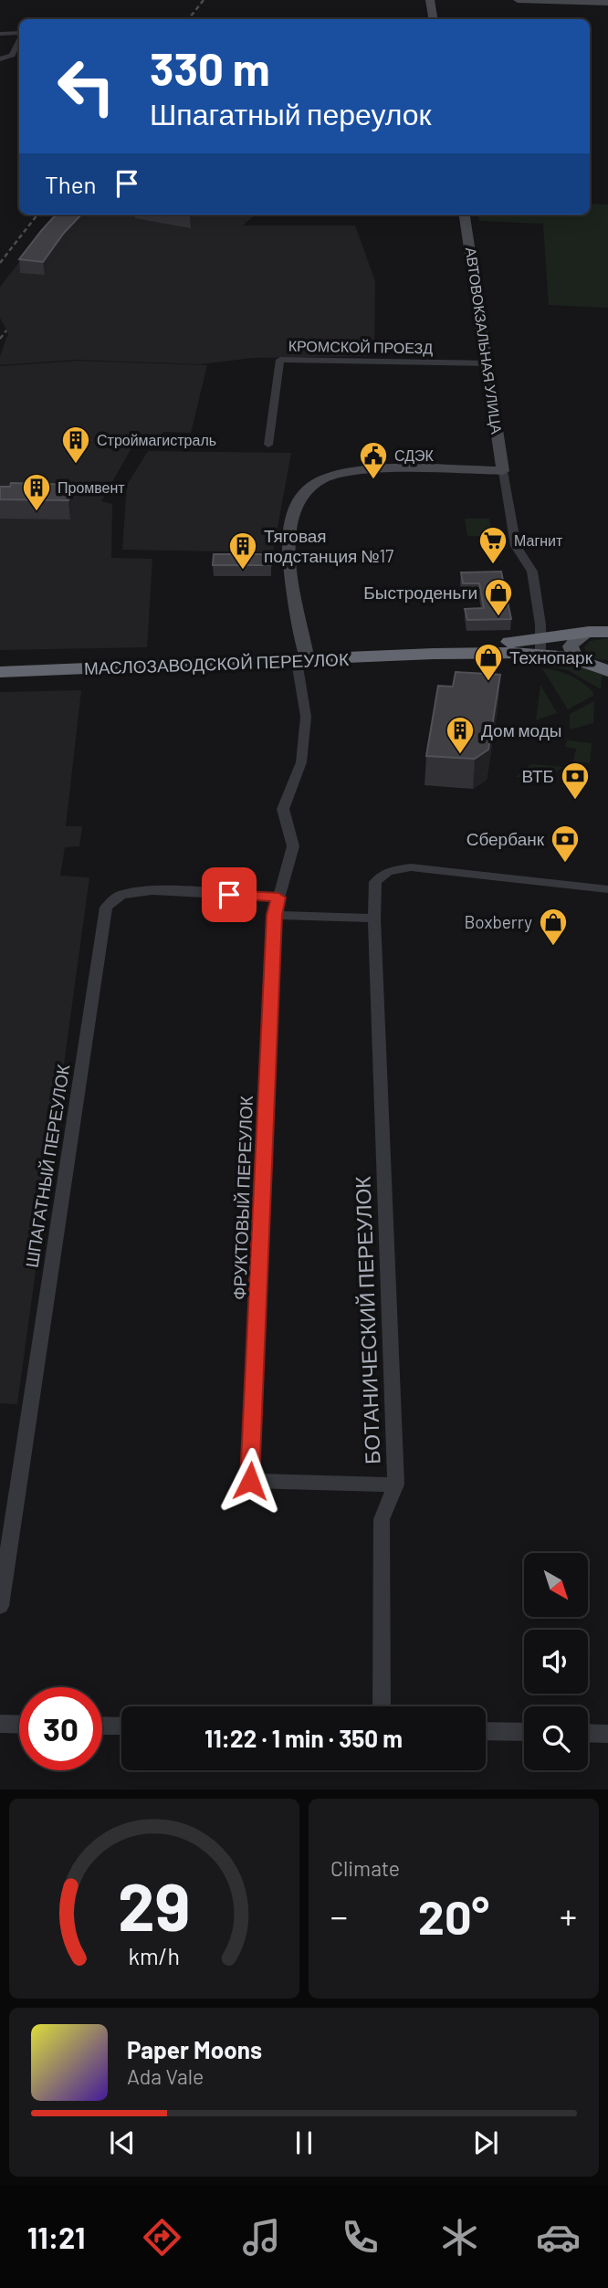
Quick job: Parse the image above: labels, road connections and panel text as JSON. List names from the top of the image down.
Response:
{
  "streets": {
    "highway": ["МАСЛОЗАВОДСКОЙ ПЕРЕУЛОК"],
    "street": [
      "АВТОВОКЗАЛЬНАЯ УЛИЦА",
      "КРОМСКОЙ ПРОЕЗД",
      "ШПАГАТНЫЙ ПЕРЕУЛОК",
      "ФРУКТОВЫЙ ПЕРЕУЛОК",
      "БОТАНИЧЕСКИЙ ПЕРЕУЛОК"
    ]
  },
  "crossings": [
    ["АВТОВОКЗАЛЬНАЯ УЛИЦА", "КРОМСКОЙ ПРОЕЗД"],
    ["АВТОВОКЗАЛЬНАЯ УЛИЦА", "МАСЛОЗАВОДСКОЙ ПЕРЕУЛОК"],
    ["МАСЛОЗАВОДСКОЙ ПЕРЕУЛОК", "ФРУКТОВЫЙ ПЕРЕУЛОК"],
    ["ШПАГАТНЫЙ ПЕРЕУЛОК", "ФРУКТОВЫЙ ПЕРЕУЛОК"],
    ["ФРУКТОВЫЙ ПЕРЕУЛОК", "БОТАНИЧЕСКИЙ ПЕРЕУЛОК"]
  ],
  "places": {
    "building": [
      "Строймагистраль",
      "Промвент",
      "Тяговая подстанция №17",
      "Дом моды"
    ],
    "public building": ["СДЭК"],
    "supermarket": ["Магнит"],
    "shop": ["Быстроденьги", "Технопарк", "Boxberry"],
    "bank": ["ВТБ", "Сбербанк"]
  },
  "north": "bottom right",
  "page": {
    "turn": ["330 m", "Шпагатный переулок"],
    "then": "Then",
    "limit": "30",
    "trip": "11:22 · 1 min · 350 m",
    "tile": "Climate",
    "heat": ["−", "20°", "+"],
    "song": ["Paper Moons", "Ada Vale"],
    "tabs": "11:21",
    "gauge": ["29", "km/h"]
  }
}
